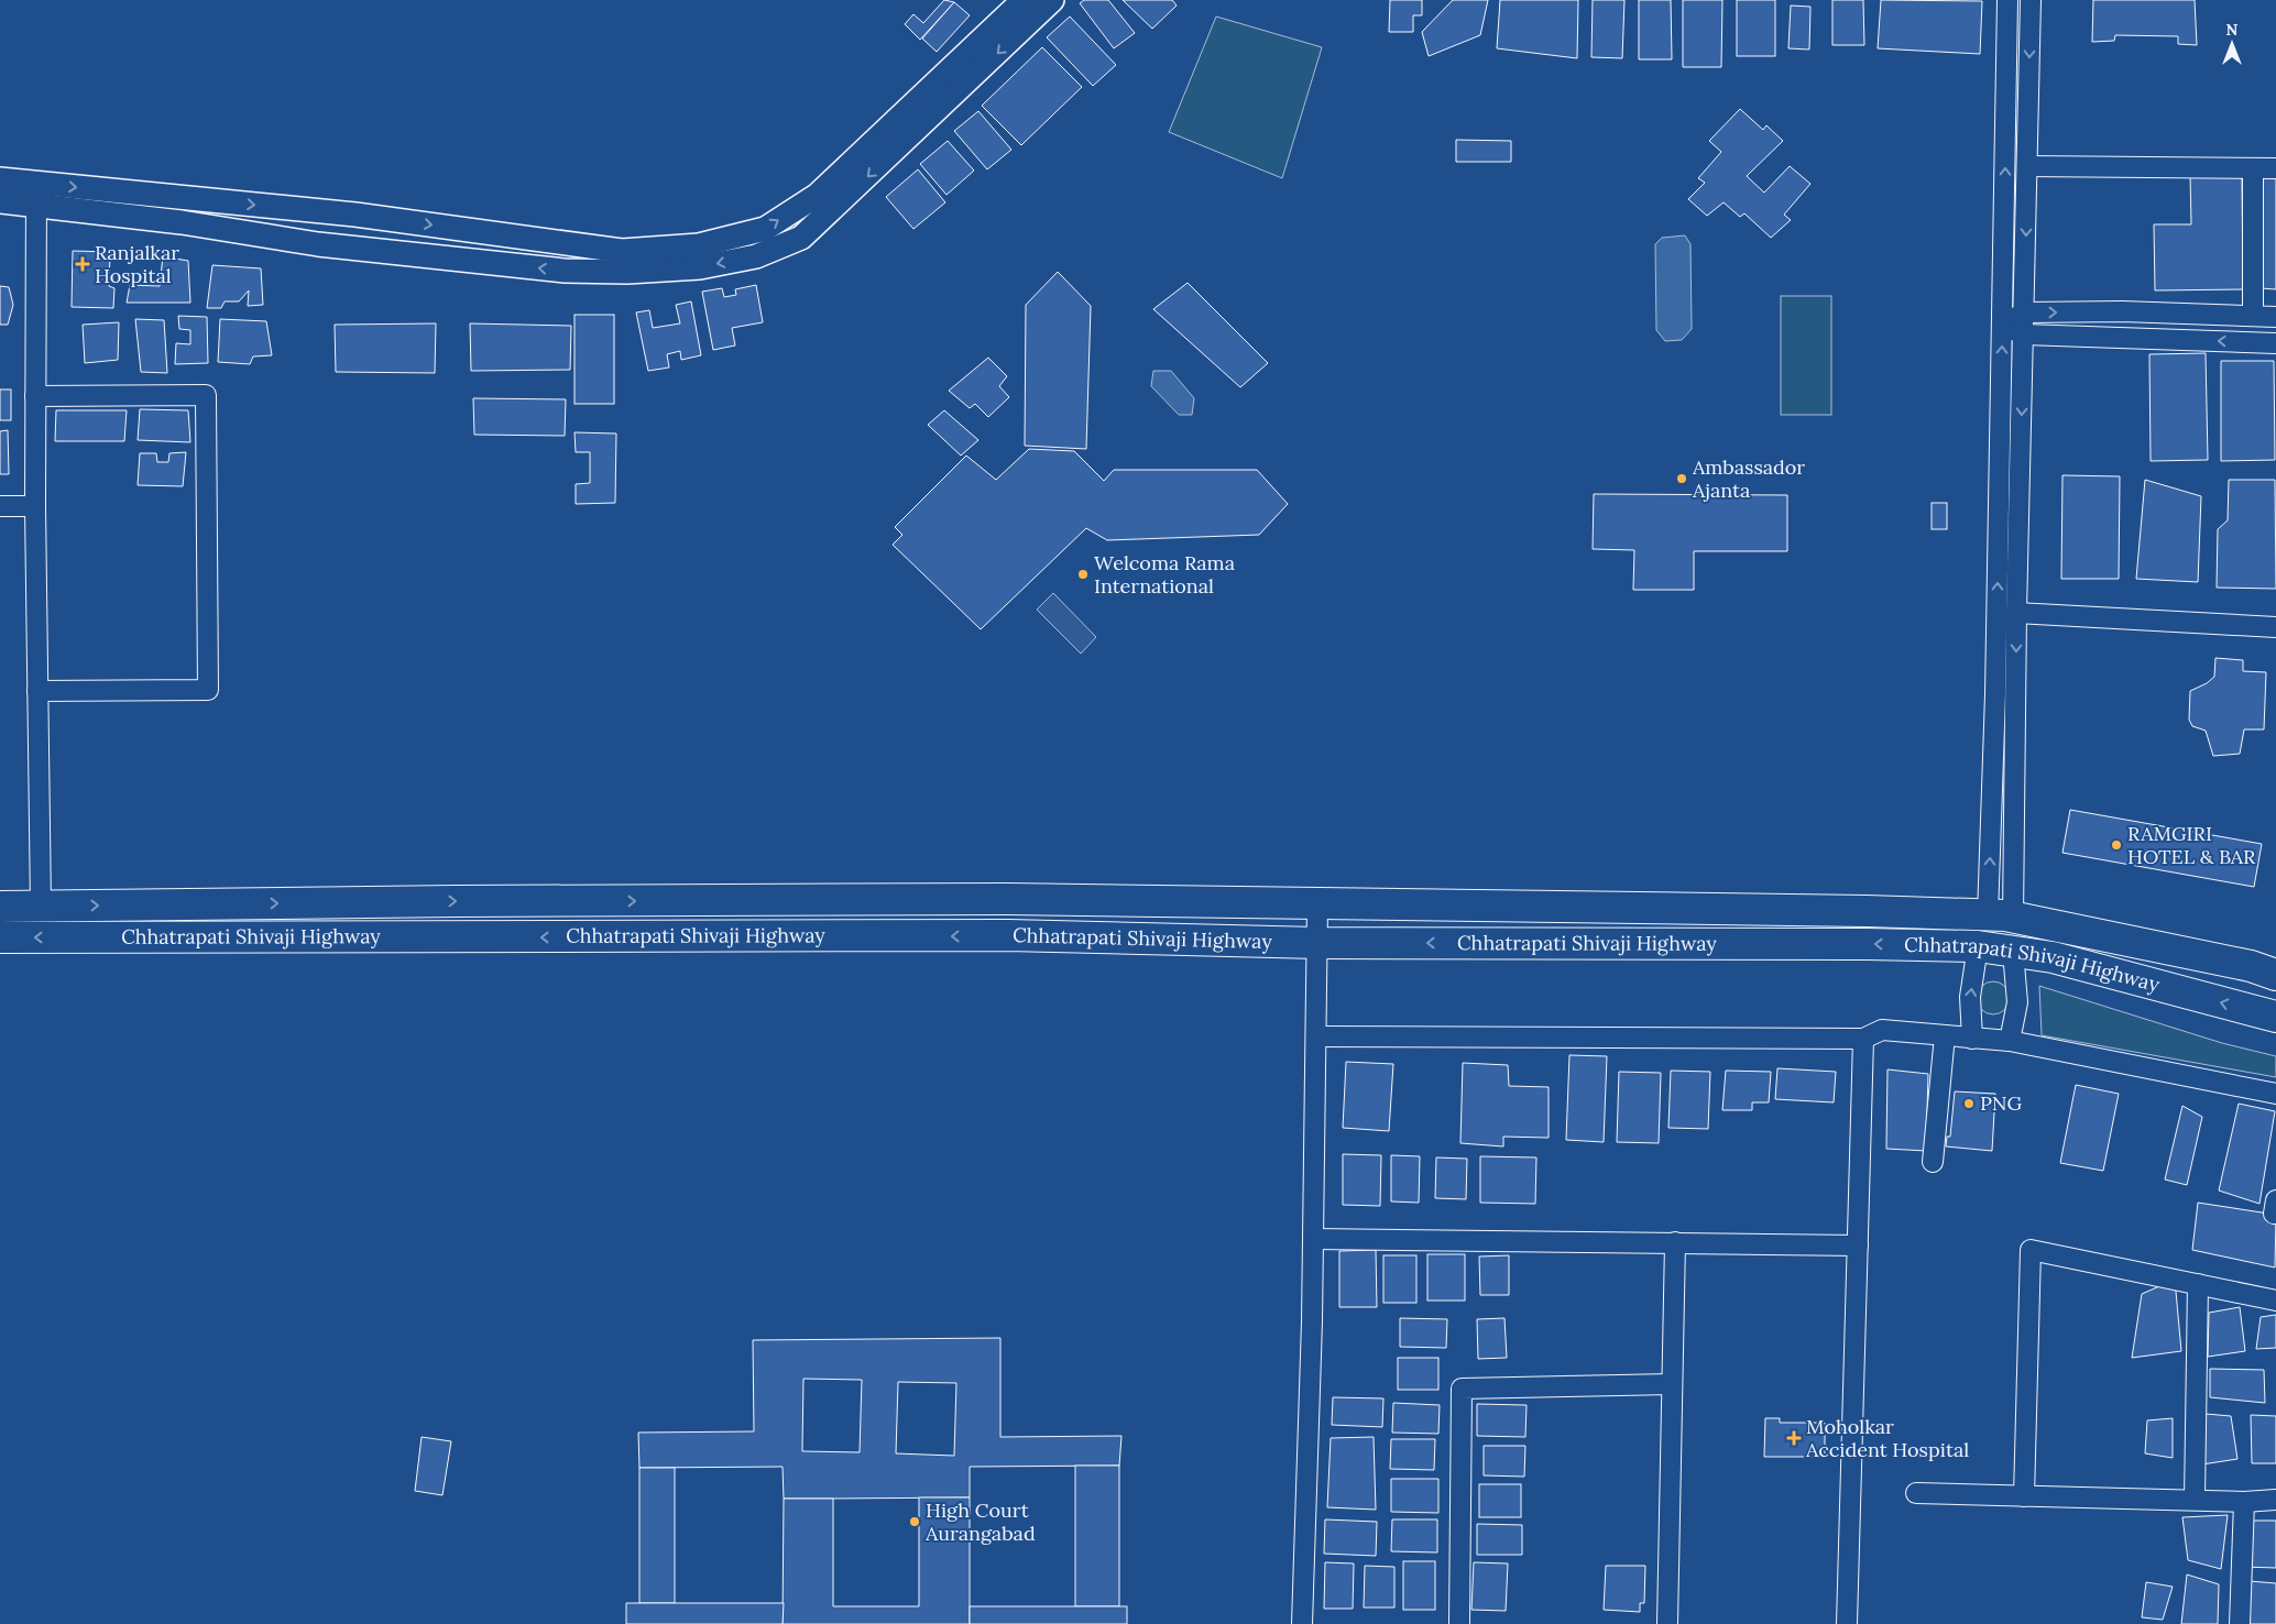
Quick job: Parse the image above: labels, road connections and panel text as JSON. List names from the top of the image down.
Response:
{
  "streets": {
    "highway": ["Chhatrapati Shivaji Highway"]
  },
  "places": {
    "health": ["Ranjalkar Hospital", "Moholkar Accident Hospital"],
    "other": [
      "Ambassador Ajanta",
      "Welcoma Rama International",
      "RAMGIRI HOTEL & BAR",
      "PNG",
      "High Court Aurangabad"
    ]
  },
  "north": "top"
}
